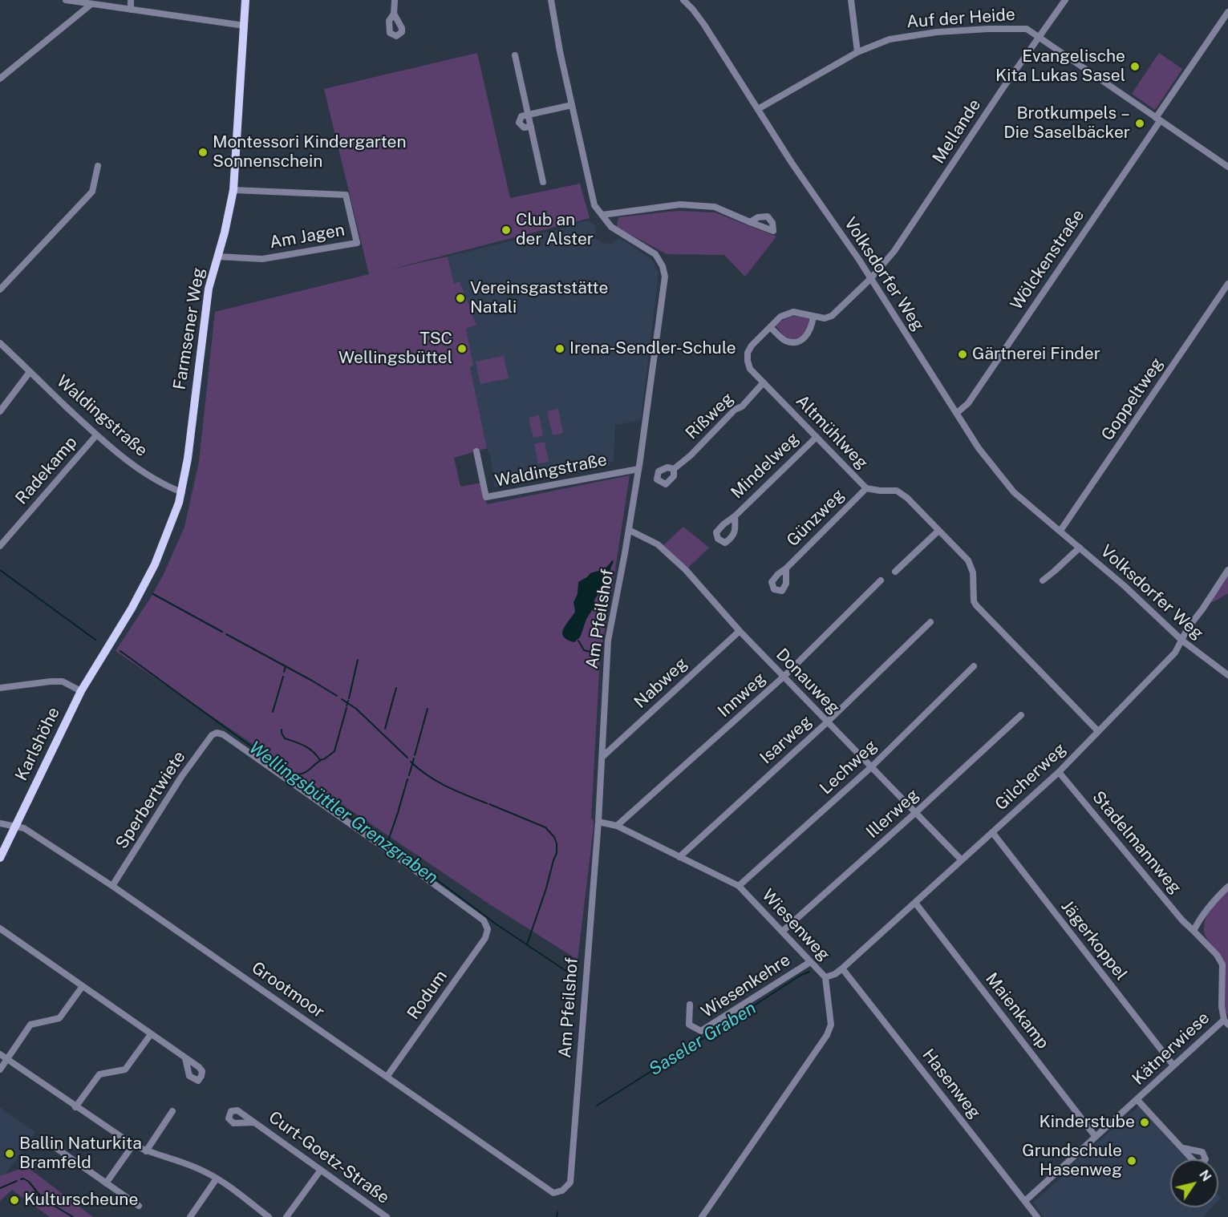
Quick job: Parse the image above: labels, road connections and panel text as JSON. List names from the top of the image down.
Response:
{
  "streets": {
    "main road": ["Farmsener Weg", "Karlshöhe"],
    "street": [
      "Auf der Heide",
      "Mellande",
      "Am Jagen",
      "Wölckenstraße",
      "Volksdorfer Weg",
      "Goppeltweg",
      "Waldingstraße",
      "Rißweg",
      "Altmühlweg",
      "Mindelweg",
      "Radekamp",
      "Günzweg",
      "Am Pfeilshof",
      "Donauweg",
      "Nabweg",
      "Innweg",
      "Isarweg",
      "Lechweg",
      "Gilcherweg",
      "Sperbertwiete",
      "Illerweg",
      "Stadelmannweg",
      "Wiesenweg",
      "Jägerkoppel",
      "Wiesenkehre",
      "Grootmoor",
      "Rodum",
      "Maienkamp",
      "Kätnerwiese",
      "Hasenweg",
      "Curt-Goetz-Straße"
    ]
  },
  "crossings": [
    ["Auf der Heide", "Mellande"],
    ["Auf der Heide", "Wölckenstraße"],
    ["Auf der Heide", "Volksdorfer Weg"],
    ["Mellande", "Volksdorfer Weg"],
    ["Mellande", "Altmühlweg"],
    ["Am Jagen", "Farmsener Weg"],
    ["Wölckenstraße", "Volksdorfer Weg"],
    ["Volksdorfer Weg", "Goppeltweg"],
    ["Volksdorfer Weg", "Altmühlweg"],
    ["Volksdorfer Weg", "Gilcherweg"],
    ["Farmsener Weg", "Waldingstraße"],
    ["Farmsener Weg", "Karlshöhe"],
    ["Waldingstraße", "Radekamp"],
    ["Waldingstraße", "Am Pfeilshof"],
    ["Rißweg", "Altmühlweg"],
    ["Altmühlweg", "Mindelweg"],
    ["Altmühlweg", "Günzweg"],
    ["Altmühlweg", "Gilcherweg"],
    ["Am Pfeilshof", "Donauweg"],
    ["Am Pfeilshof", "Nabweg"],
    ["Am Pfeilshof", "Wiesenweg"],
    ["Am Pfeilshof", "Grootmoor"],
    ["Donauweg", "Nabweg"],
    ["Donauweg", "Innweg"],
    ["Donauweg", "Isarweg"],
    ["Donauweg", "Lechweg"],
    ["Donauweg", "Gilcherweg"],
    ["Donauweg", "Illerweg"],
    ["Innweg", "Wiesenweg"],
    ["Isarweg", "Wiesenweg"],
    ["Karlshöhe", "Grootmoor"],
    ["Lechweg", "Wiesenweg"],
    ["Gilcherweg", "Stadelmannweg"],
    ["Gilcherweg", "Wiesenweg"],
    ["Gilcherweg", "Jägerkoppel"],
    ["Gilcherweg", "Maienkamp"],
    ["Gilcherweg", "Hasenweg"],
    ["Sperbertwiete", "Grootmoor"],
    ["Sperbertwiete", "Rodum"],
    ["Illerweg", "Wiesenweg"],
    ["Stadelmannweg", "Kätnerwiese"],
    ["Wiesenweg", "Wiesenkehre"],
    ["Jägerkoppel", "Kätnerwiese"],
    ["Grootmoor", "Rodum"],
    ["Maienkamp", "Kätnerwiese"],
    ["Kätnerwiese", "Hasenweg"]
  ],
  "water": ["Wellingsbüttler Grenzgraben", "Saseler Graben"],
  "places": [
    "Evangelische Kita Lukas Sasel",
    "Brotkumpels – Die Saselbäcker",
    "Montessori Kindergarten Sonnenschein",
    "Club an der Alster",
    "Vereinsgaststätte Natali",
    "TSC Wellingsbüttel",
    "Irena-Sendler-Schule",
    "Gärtnerei Finder",
    "Kinderstube",
    "Ballin Naturkita Bramfeld",
    "Grundschule Hasenweg",
    "Kulturscheune"
  ],
  "north": "top right"
}
